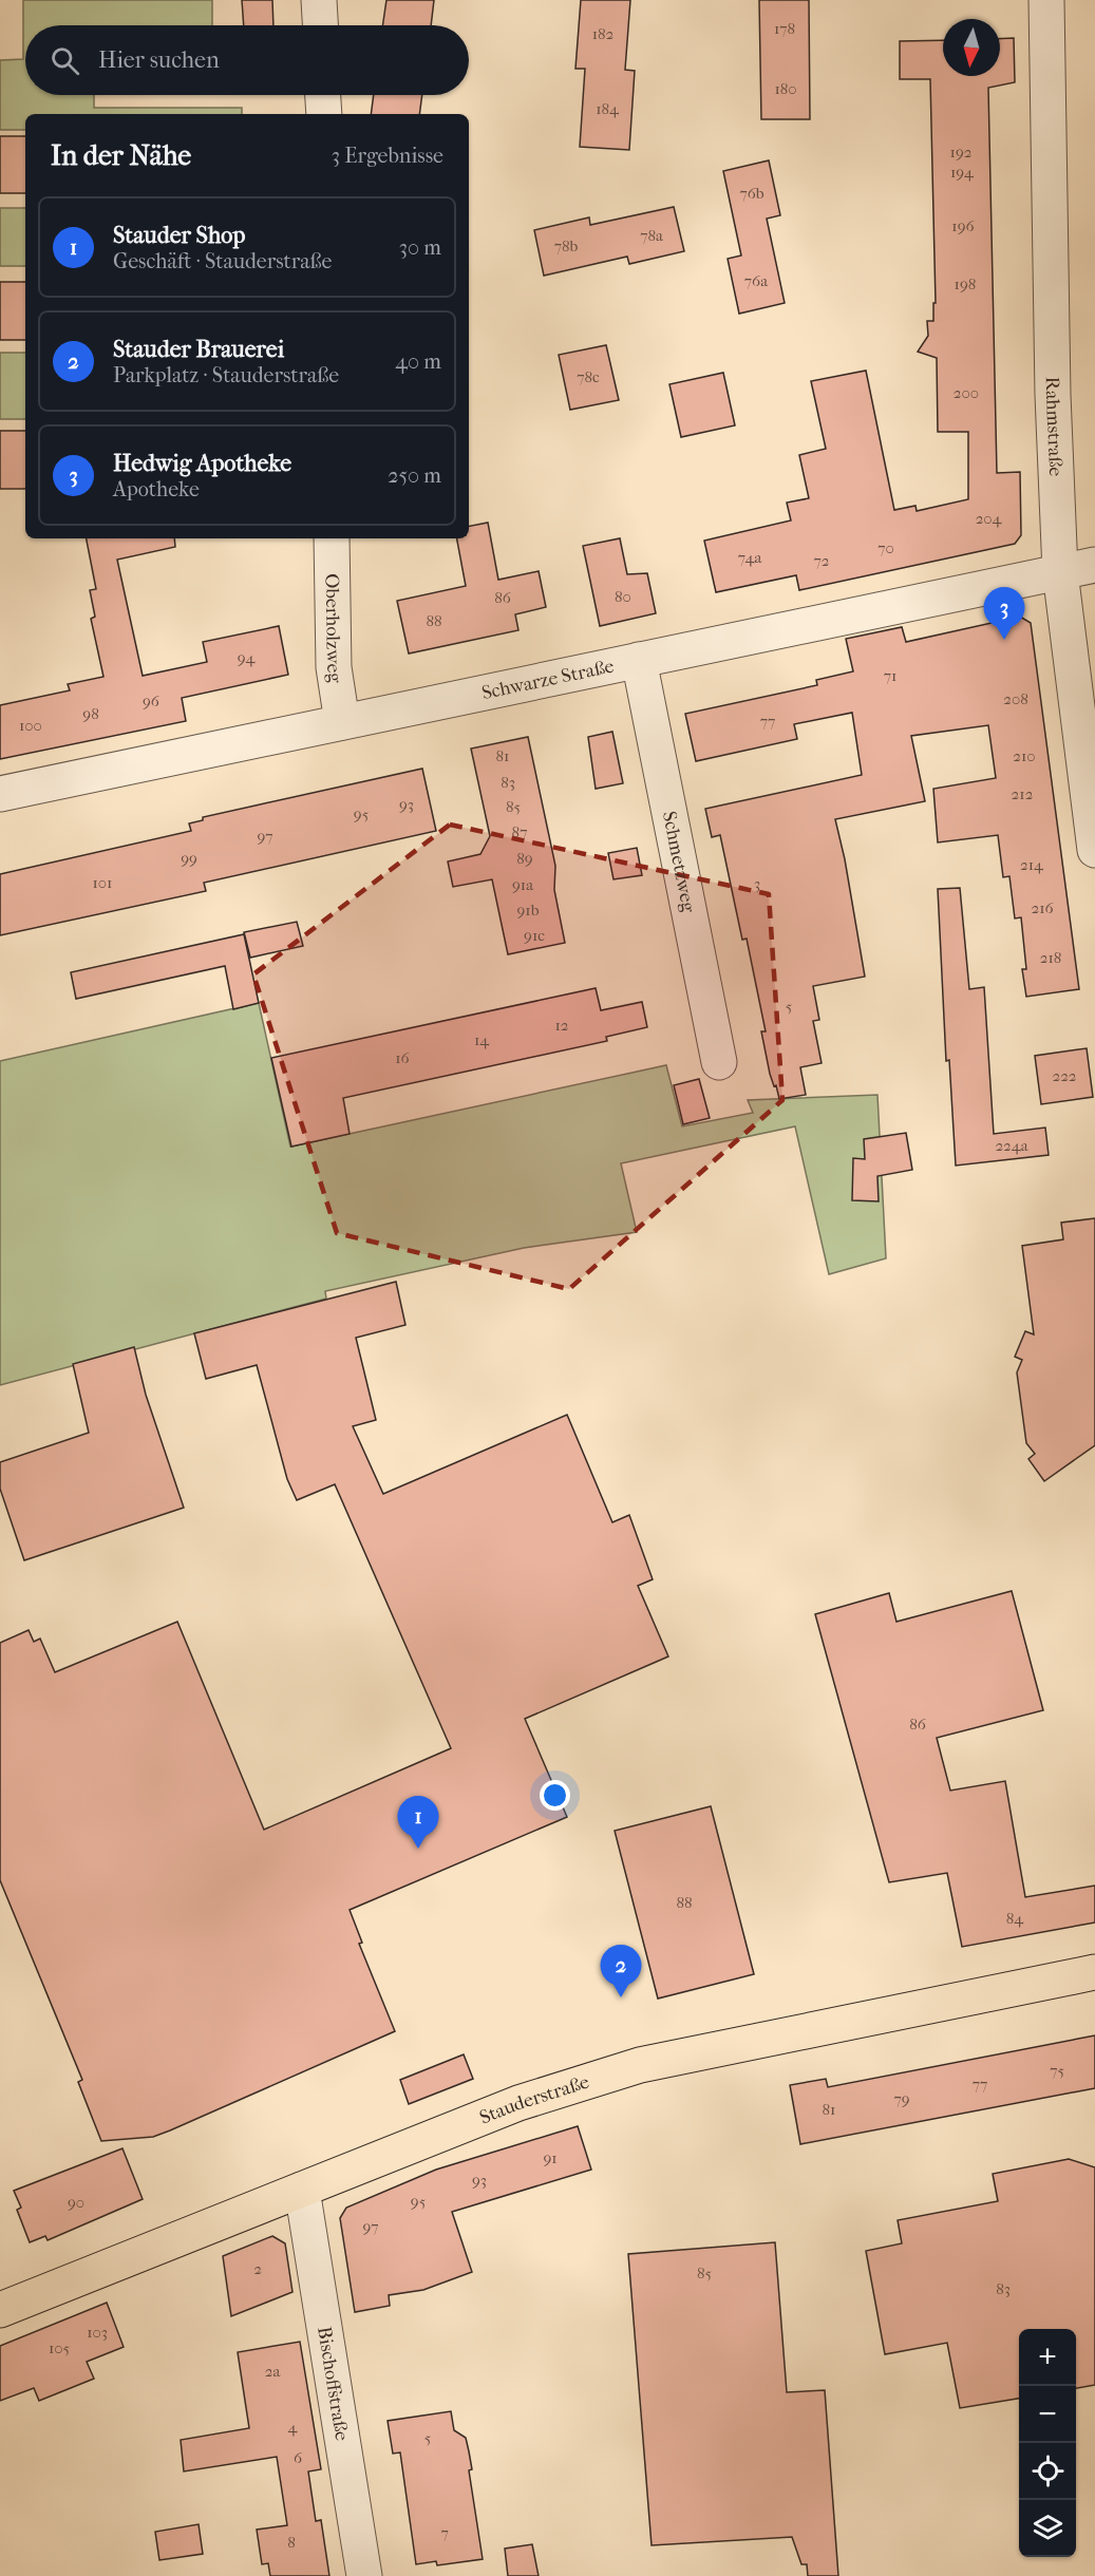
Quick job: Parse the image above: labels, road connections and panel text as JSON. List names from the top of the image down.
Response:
{
  "streets": {
    "main road": ["Stauderstraße"],
    "street": [
      "Rahmstraße",
      "Oberholzweg",
      "Schwarze Straße",
      "Schmetzweg",
      "Bischoffstraße"
    ]
  },
  "crossings": [
    ["Rahmstraße", "Schwarze Straße"],
    ["Oberholzweg", "Schwarze Straße"],
    ["Schwarze Straße", "Schmetzweg"],
    ["Stauderstraße", "Bischoffstraße"]
  ],
  "house_numbers": [
    "178",
    "182",
    "180",
    "184",
    "192",
    "194",
    "76b",
    "196",
    "78a",
    "78b",
    "76a",
    "198",
    "78c",
    "200",
    "204",
    "70",
    "74a",
    "72",
    "80",
    "86",
    "88",
    "94",
    "71",
    "208",
    "96",
    "98",
    "77",
    "100",
    "81",
    "210",
    "83",
    "212",
    "93",
    "85",
    "95",
    "87",
    "97",
    "99",
    "89",
    "214",
    "101",
    "3",
    "91a",
    "216",
    "91b",
    "91c",
    "218",
    "5",
    "12",
    "14",
    "16",
    "222",
    "224a",
    "86",
    "88",
    "84",
    "75",
    "77",
    "79",
    "81",
    "91",
    "93",
    "95",
    "90",
    "97",
    "2",
    "85",
    "83",
    "103",
    "105",
    "2a",
    "4",
    "5",
    "6",
    "7",
    "8"
  ],
  "north": "bottom",
  "page": {
    "search": "Hier suchen",
    "heading": ["In der Nähe", "3 Ergebnisse"],
    "list": [
      {
        "mark": "1",
        "name": "Stauder Shop",
        "note": "Geschäft · Stauderstraße",
        "value": "30 m"
      },
      {
        "mark": "2",
        "name": "Stauder Brauerei",
        "note": "Parkplatz · Stauderstraße",
        "value": "40 m"
      },
      {
        "mark": "3",
        "name": "Hedwig Apotheke",
        "note": "Apotheke",
        "value": "250 m"
      }
    ],
    "pins": ["3", "1", "2"],
    "map_buttons": ["+", "−"]
  }
}
